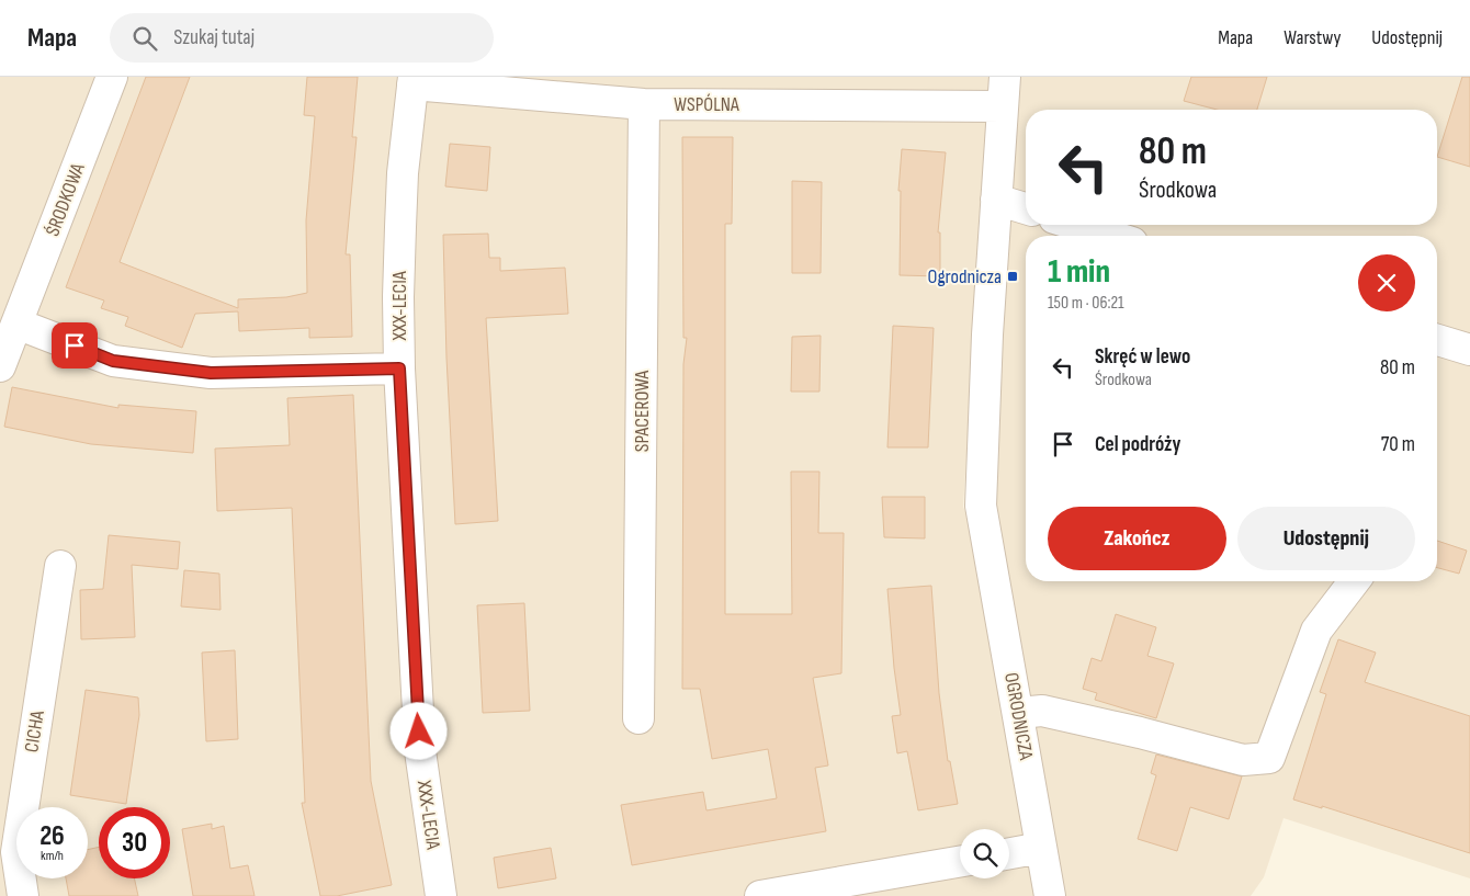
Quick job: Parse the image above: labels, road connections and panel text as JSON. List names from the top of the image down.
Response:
{
  "streets": {
    "street": [
      "WSPÓLNA",
      "ŚRODKOWA",
      "XXX-LECIA",
      "SPACEROWA",
      "OGRODNICZA",
      "CICHA"
    ]
  },
  "crossings": [
    ["WSPÓLNA", "XXX-LECIA"],
    ["WSPÓLNA", "SPACEROWA"],
    ["WSPÓLNA", "OGRODNICZA"]
  ],
  "places": {
    "transit": ["Ogrodnicza"]
  },
  "page": {
    "header": "Mapa",
    "search": "Szukaj tutaj",
    "nav": ["Mapa", "Warstwy", "Udostępnij"],
    "turn": ["80 m", "Środkowa"],
    "heading": ["1 min", "150 m · 06:21"],
    "list": [
      {
        "name": "Skręć w lewo",
        "note": "Środkowa",
        "value": "80 m"
      },
      {
        "name": "Cel podróży",
        "value": "70 m"
      }
    ],
    "buttons": ["Zakończ", "Udostępnij"],
    "speed": "26 km/h",
    "limit": "30"
  }
}
